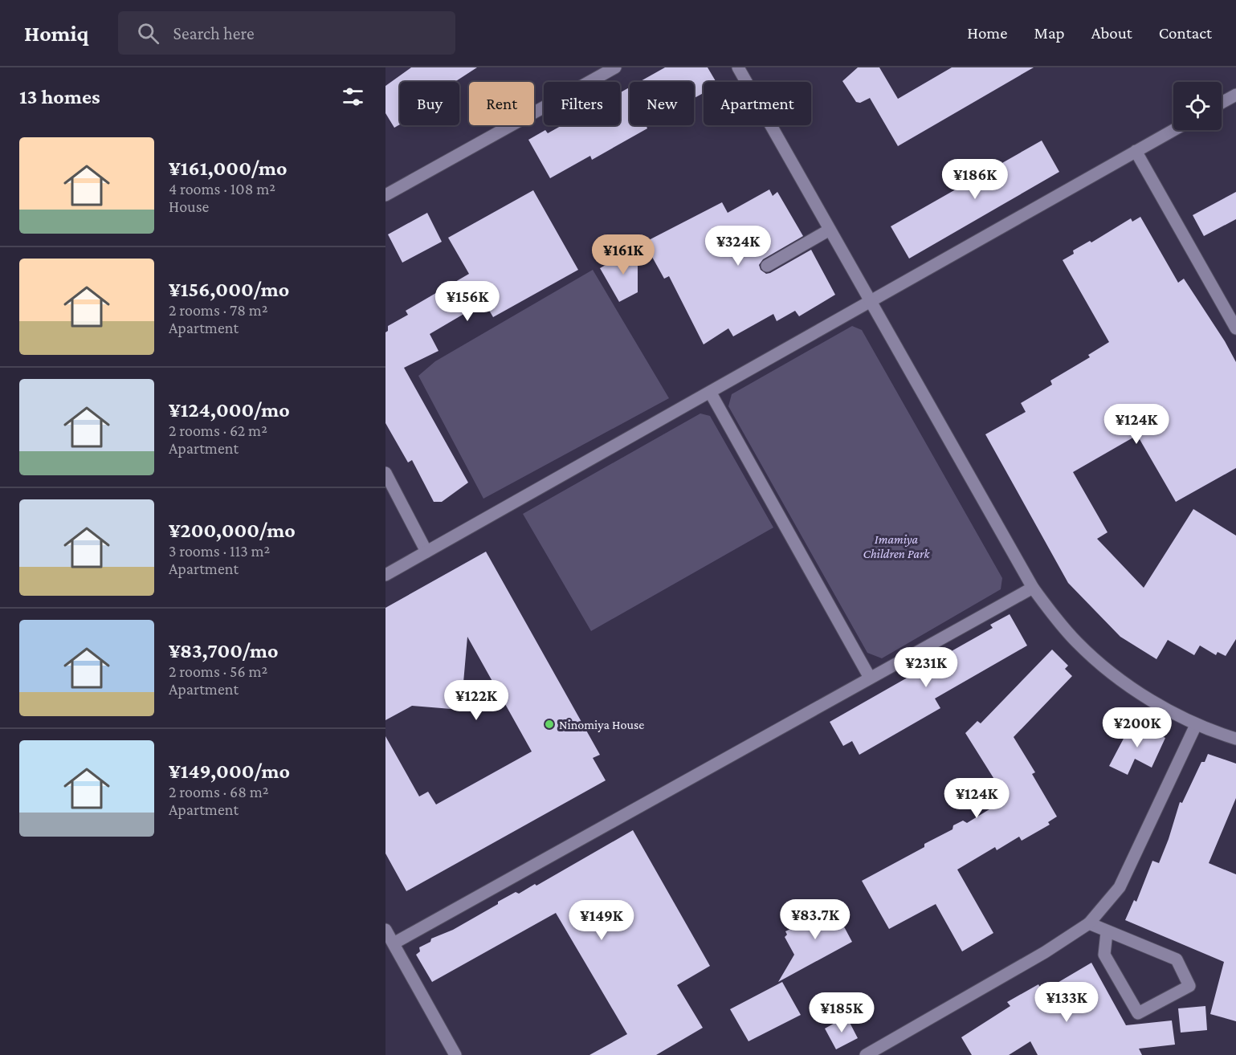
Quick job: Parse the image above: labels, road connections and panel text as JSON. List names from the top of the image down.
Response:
{
  "parks": ["Imamiya Children Park"],
  "places": ["Ninomiya House"],
  "page": {
    "header": "Homiq",
    "search": "Search here",
    "nav": [
      "Home",
      "Map",
      "About",
      "Contact"
    ],
    "heading": "13 homes",
    "chip": [
      "Buy",
      "Rent",
      "Filters",
      "New",
      "Apartment"
    ],
    "list": [
      {
        "name": "¥161,000/mo",
        "note": "4 rooms · 108 m² · House"
      },
      {
        "name": "¥156,000/mo",
        "note": "2 rooms · 78 m² · Apartment"
      },
      {
        "name": "¥124,000/mo",
        "note": "2 rooms · 62 m² · Apartment"
      },
      {
        "name": "¥200,000/mo",
        "note": "3 rooms · 113 m² · Apartment"
      },
      {
        "name": "¥83,700/mo",
        "note": "2 rooms · 56 m² · Apartment"
      },
      {
        "name": "¥149,000/mo",
        "note": "2 rooms · 68 m² · Apartment"
      }
    ],
    "price": [
      "¥186K",
      "¥324K",
      "¥161K",
      "¥156K",
      "¥124K",
      "¥231K",
      "¥122K",
      "¥200K",
      "¥124K",
      "¥83.7K",
      "¥149K",
      "¥133K",
      "¥185K"
    ]
  }
}
